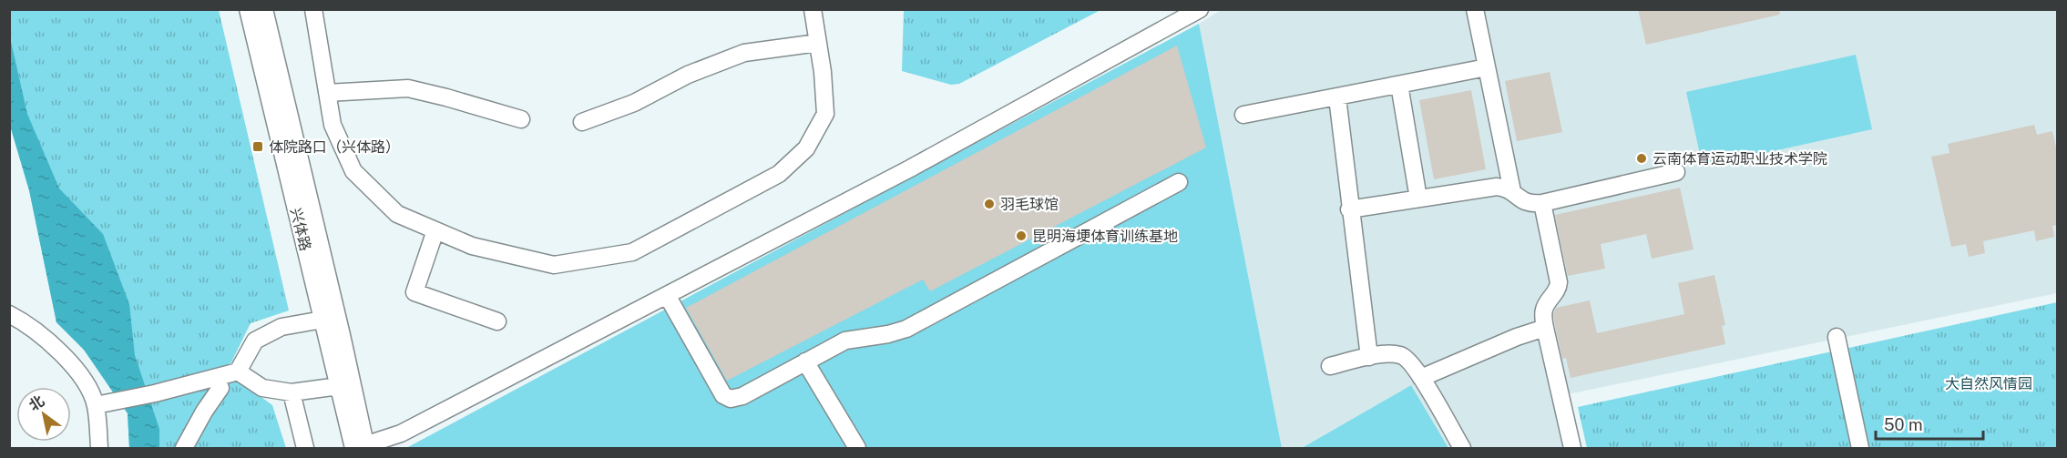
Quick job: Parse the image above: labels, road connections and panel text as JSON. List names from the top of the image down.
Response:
{
  "streets": {
    "street": ["兴体路"]
  },
  "parks": ["大自然风情园"],
  "places": {
    "transit": ["体院路口（兴体路）"],
    "other": ["云南体育运动职业技术学院", "羽毛球馆", "昆明海埂体育训练基地"]
  },
  "scale_bar": "50 m",
  "north": "top left"
}
